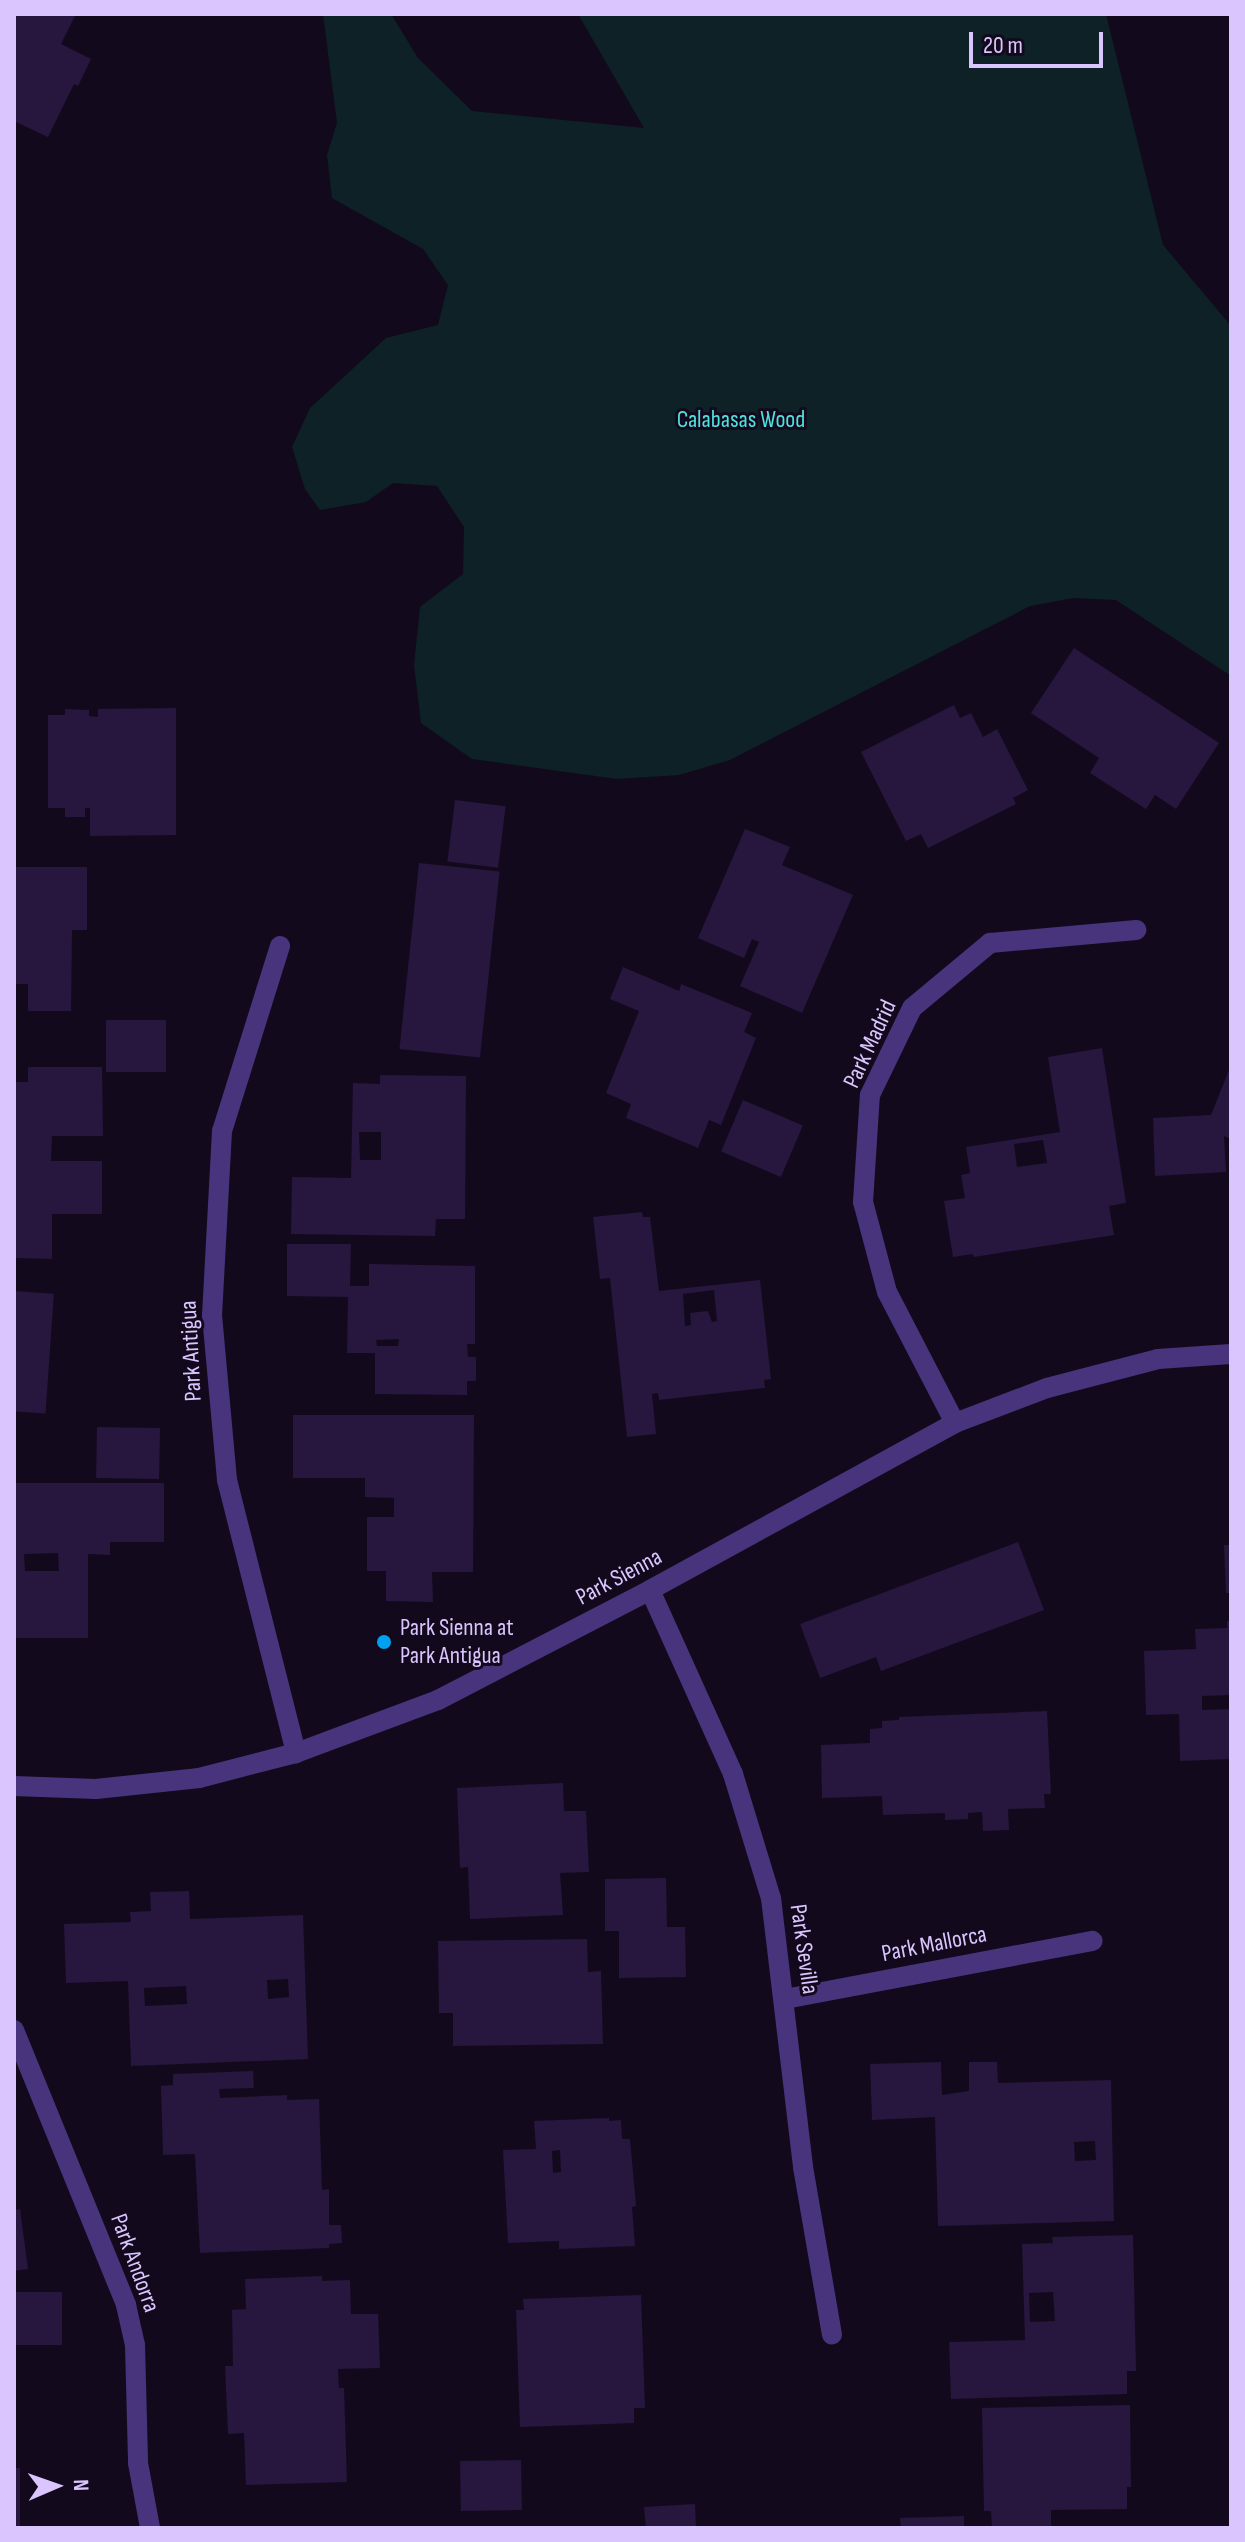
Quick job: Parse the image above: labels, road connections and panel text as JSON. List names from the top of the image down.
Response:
{
  "streets": {
    "street": [
      "Park Madrid",
      "Park Antigua",
      "Park Sienna",
      "Park Mallorca",
      "Park Sevilla",
      "Park Andorra"
    ]
  },
  "crossings": [
    ["Park Madrid", "Park Sienna"],
    ["Park Antigua", "Park Sienna"],
    ["Park Sienna", "Park Sevilla"],
    ["Park Mallorca", "Park Sevilla"]
  ],
  "parks": ["Calabasas Wood"],
  "places": ["Park Sienna at Park Antigua"],
  "scale_bar": "20 m",
  "north": "right"
}
